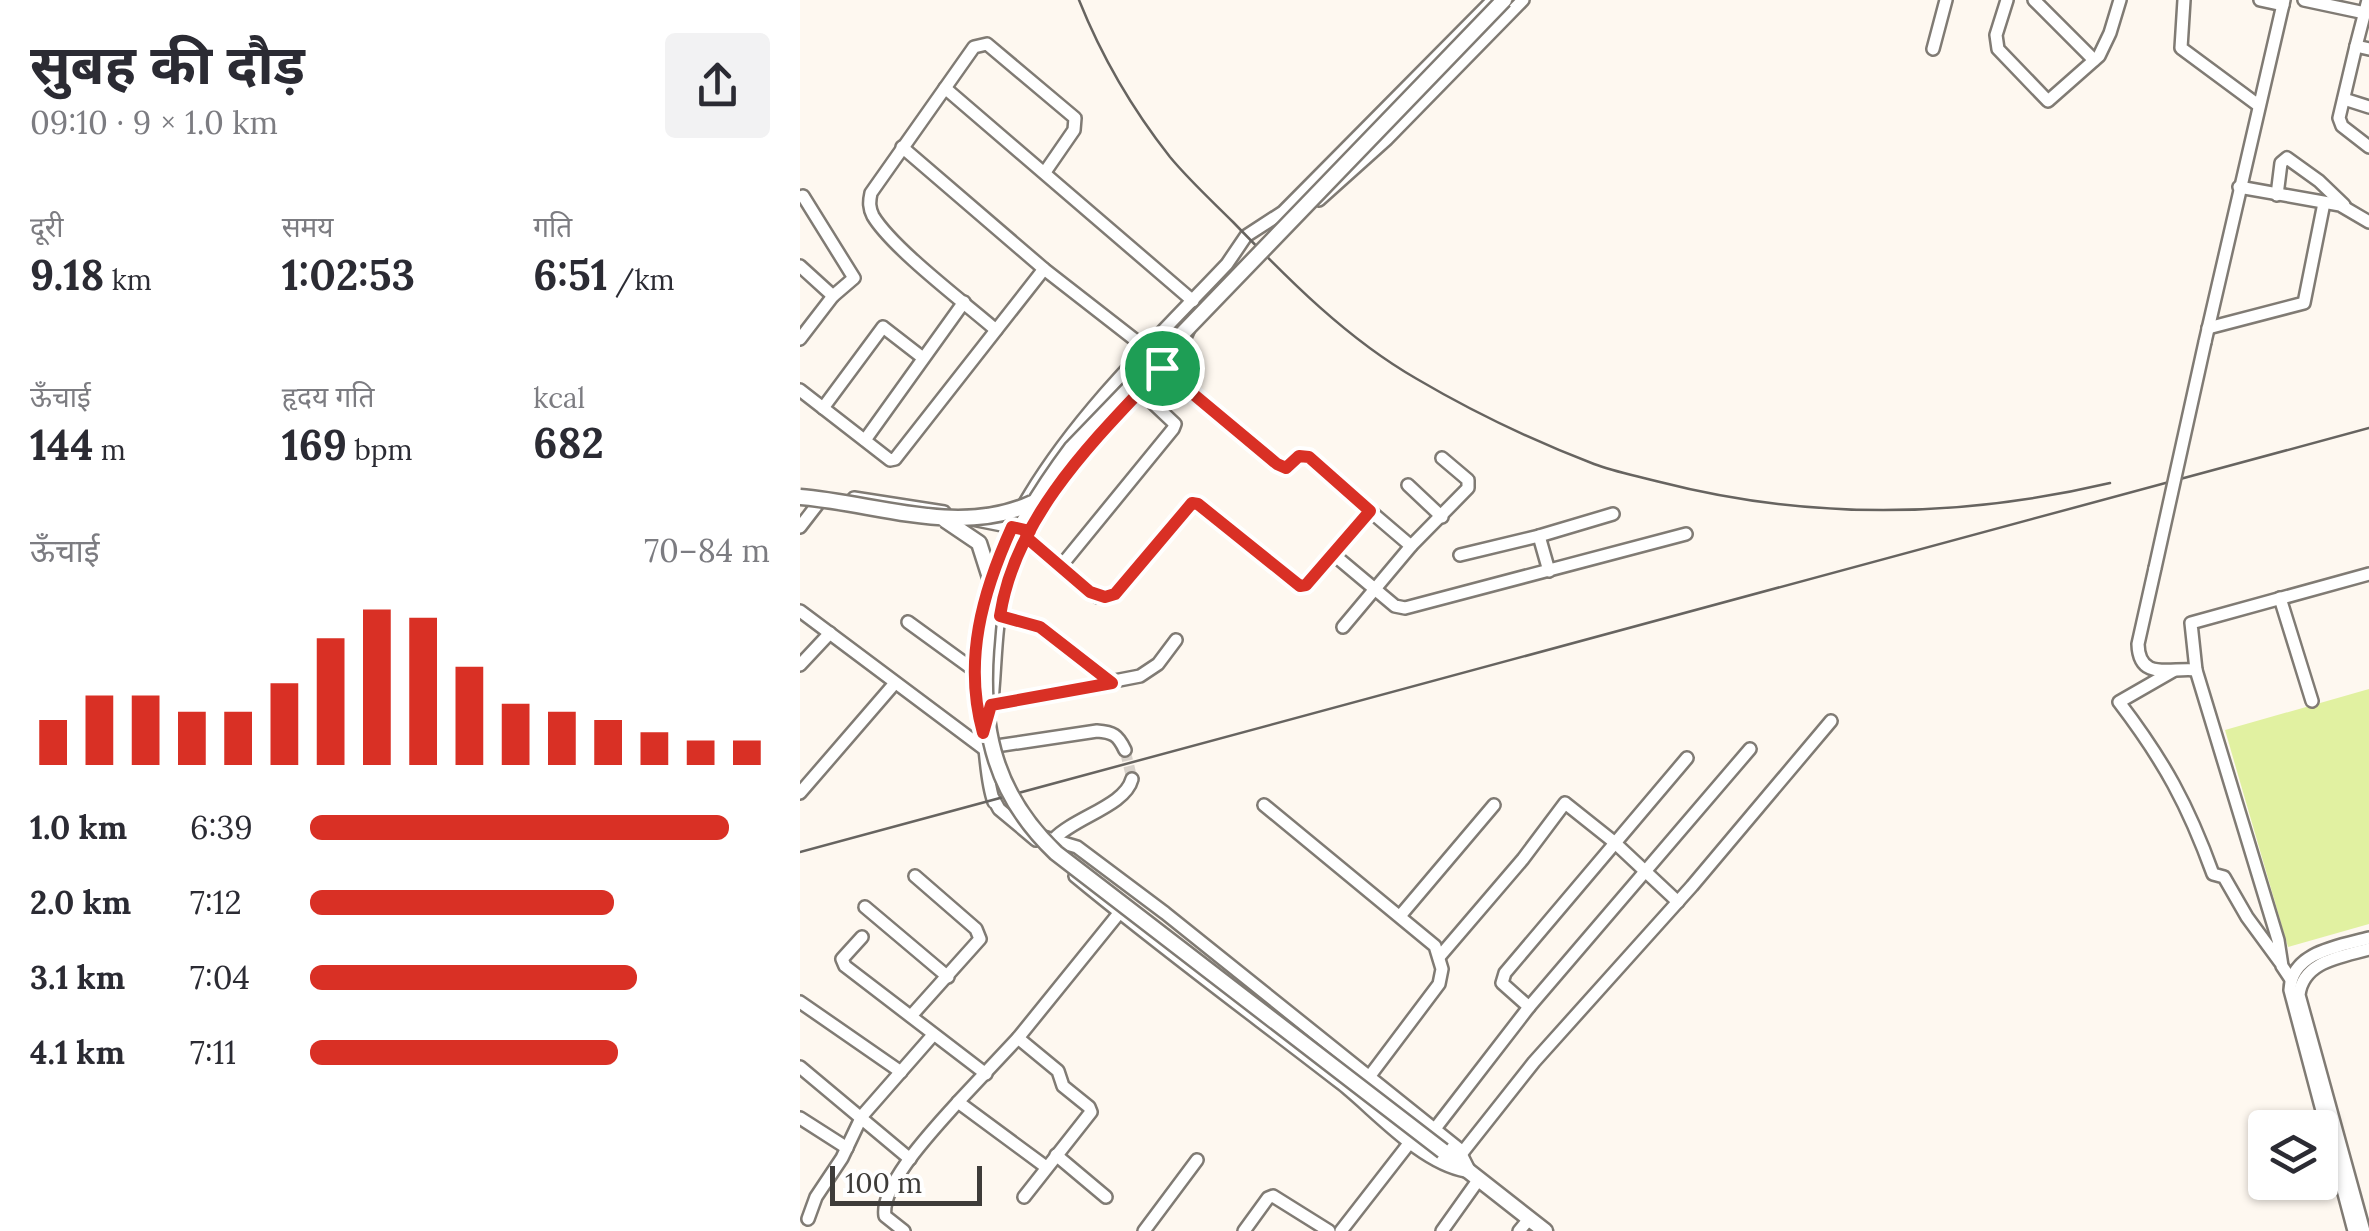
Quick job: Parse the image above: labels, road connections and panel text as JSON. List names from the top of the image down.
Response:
{
  "scale_bar": "100 m",
  "page": {
    "heading": ["सुबह की दौड़", "09:10 · 9 × 1.0 km"],
    "stats": [
      ["दूरी", "9.18 km"],
      ["समय", "1:02:53"],
      ["गति", "6:51 /km"],
      ["ऊँचाई", "144 m"],
      ["हृदय गति", "169 bpm"],
      ["kcal", "682"]
    ],
    "chart": ["ऊँचाई", "70–84 m"],
    "list": [
      {
        "name": "1.0 km",
        "note": "6:39"
      },
      {
        "name": "2.0 km",
        "note": "7:12"
      },
      {
        "name": "3.1 km",
        "note": "7:04"
      },
      {
        "name": "4.1 km",
        "note": "7:11"
      }
    ],
    "scale": "100 m"
  }
}
